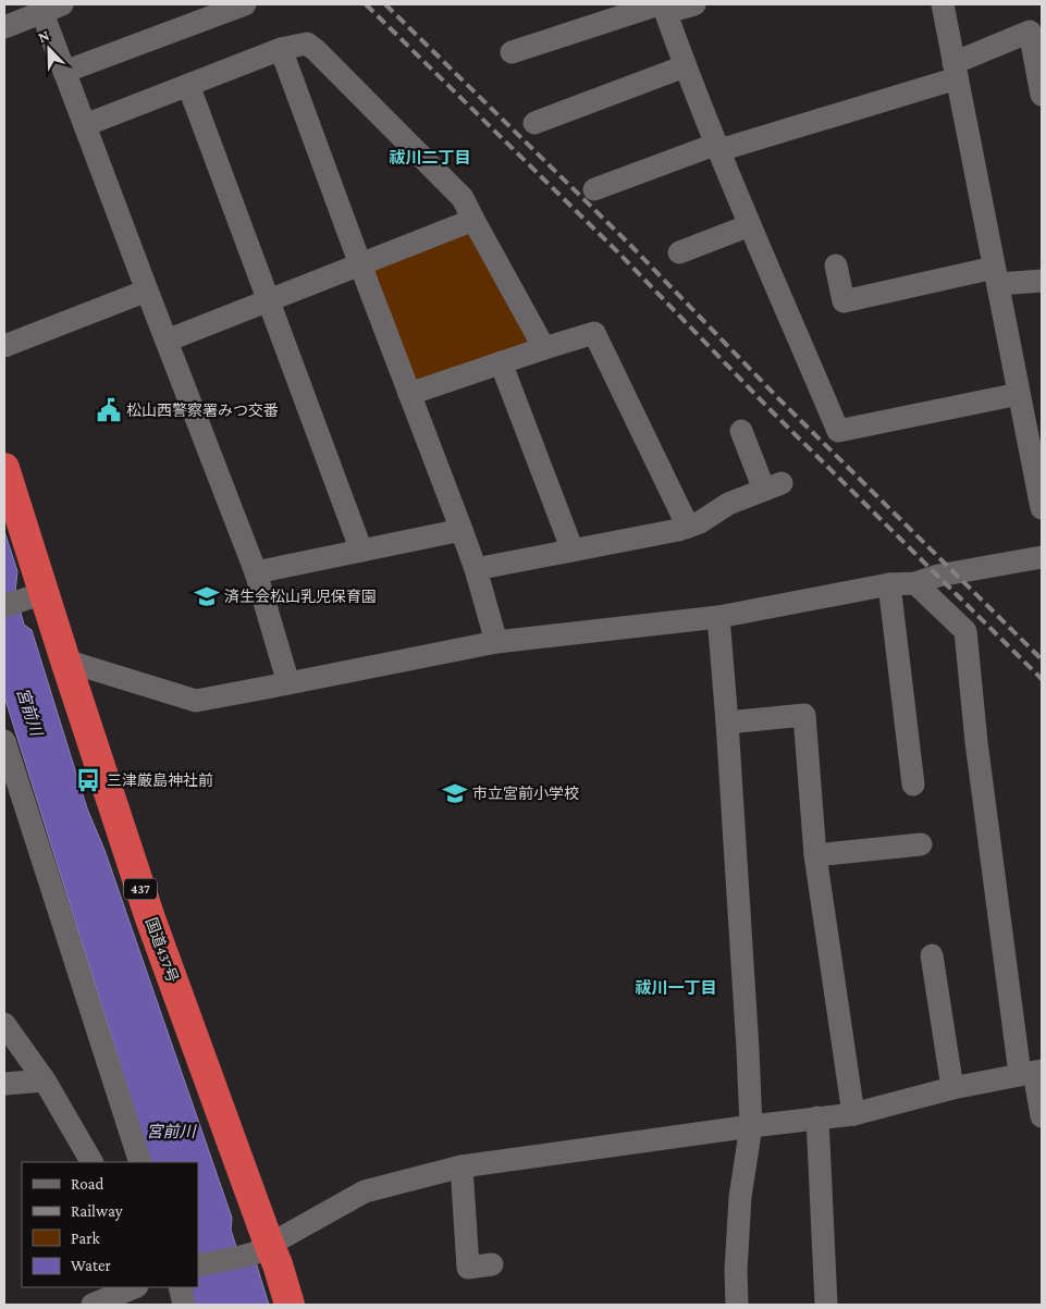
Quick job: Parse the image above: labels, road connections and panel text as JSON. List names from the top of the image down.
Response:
{
  "streets": {
    "highway": ["437", "国道437号"]
  },
  "districts": ["祓川二丁目", "祓川一丁目"],
  "water": ["宮前川"],
  "places": {
    "public building": ["松山西警察署みつ交番"],
    "school or university": ["済生会松山乳児保育園", "市立宮前小学校"],
    "bus stop": ["三津厳島神社前"]
  },
  "legend": [
    "Road",
    "Railway",
    "Park",
    "Water"
  ],
  "north": "top left"
}
